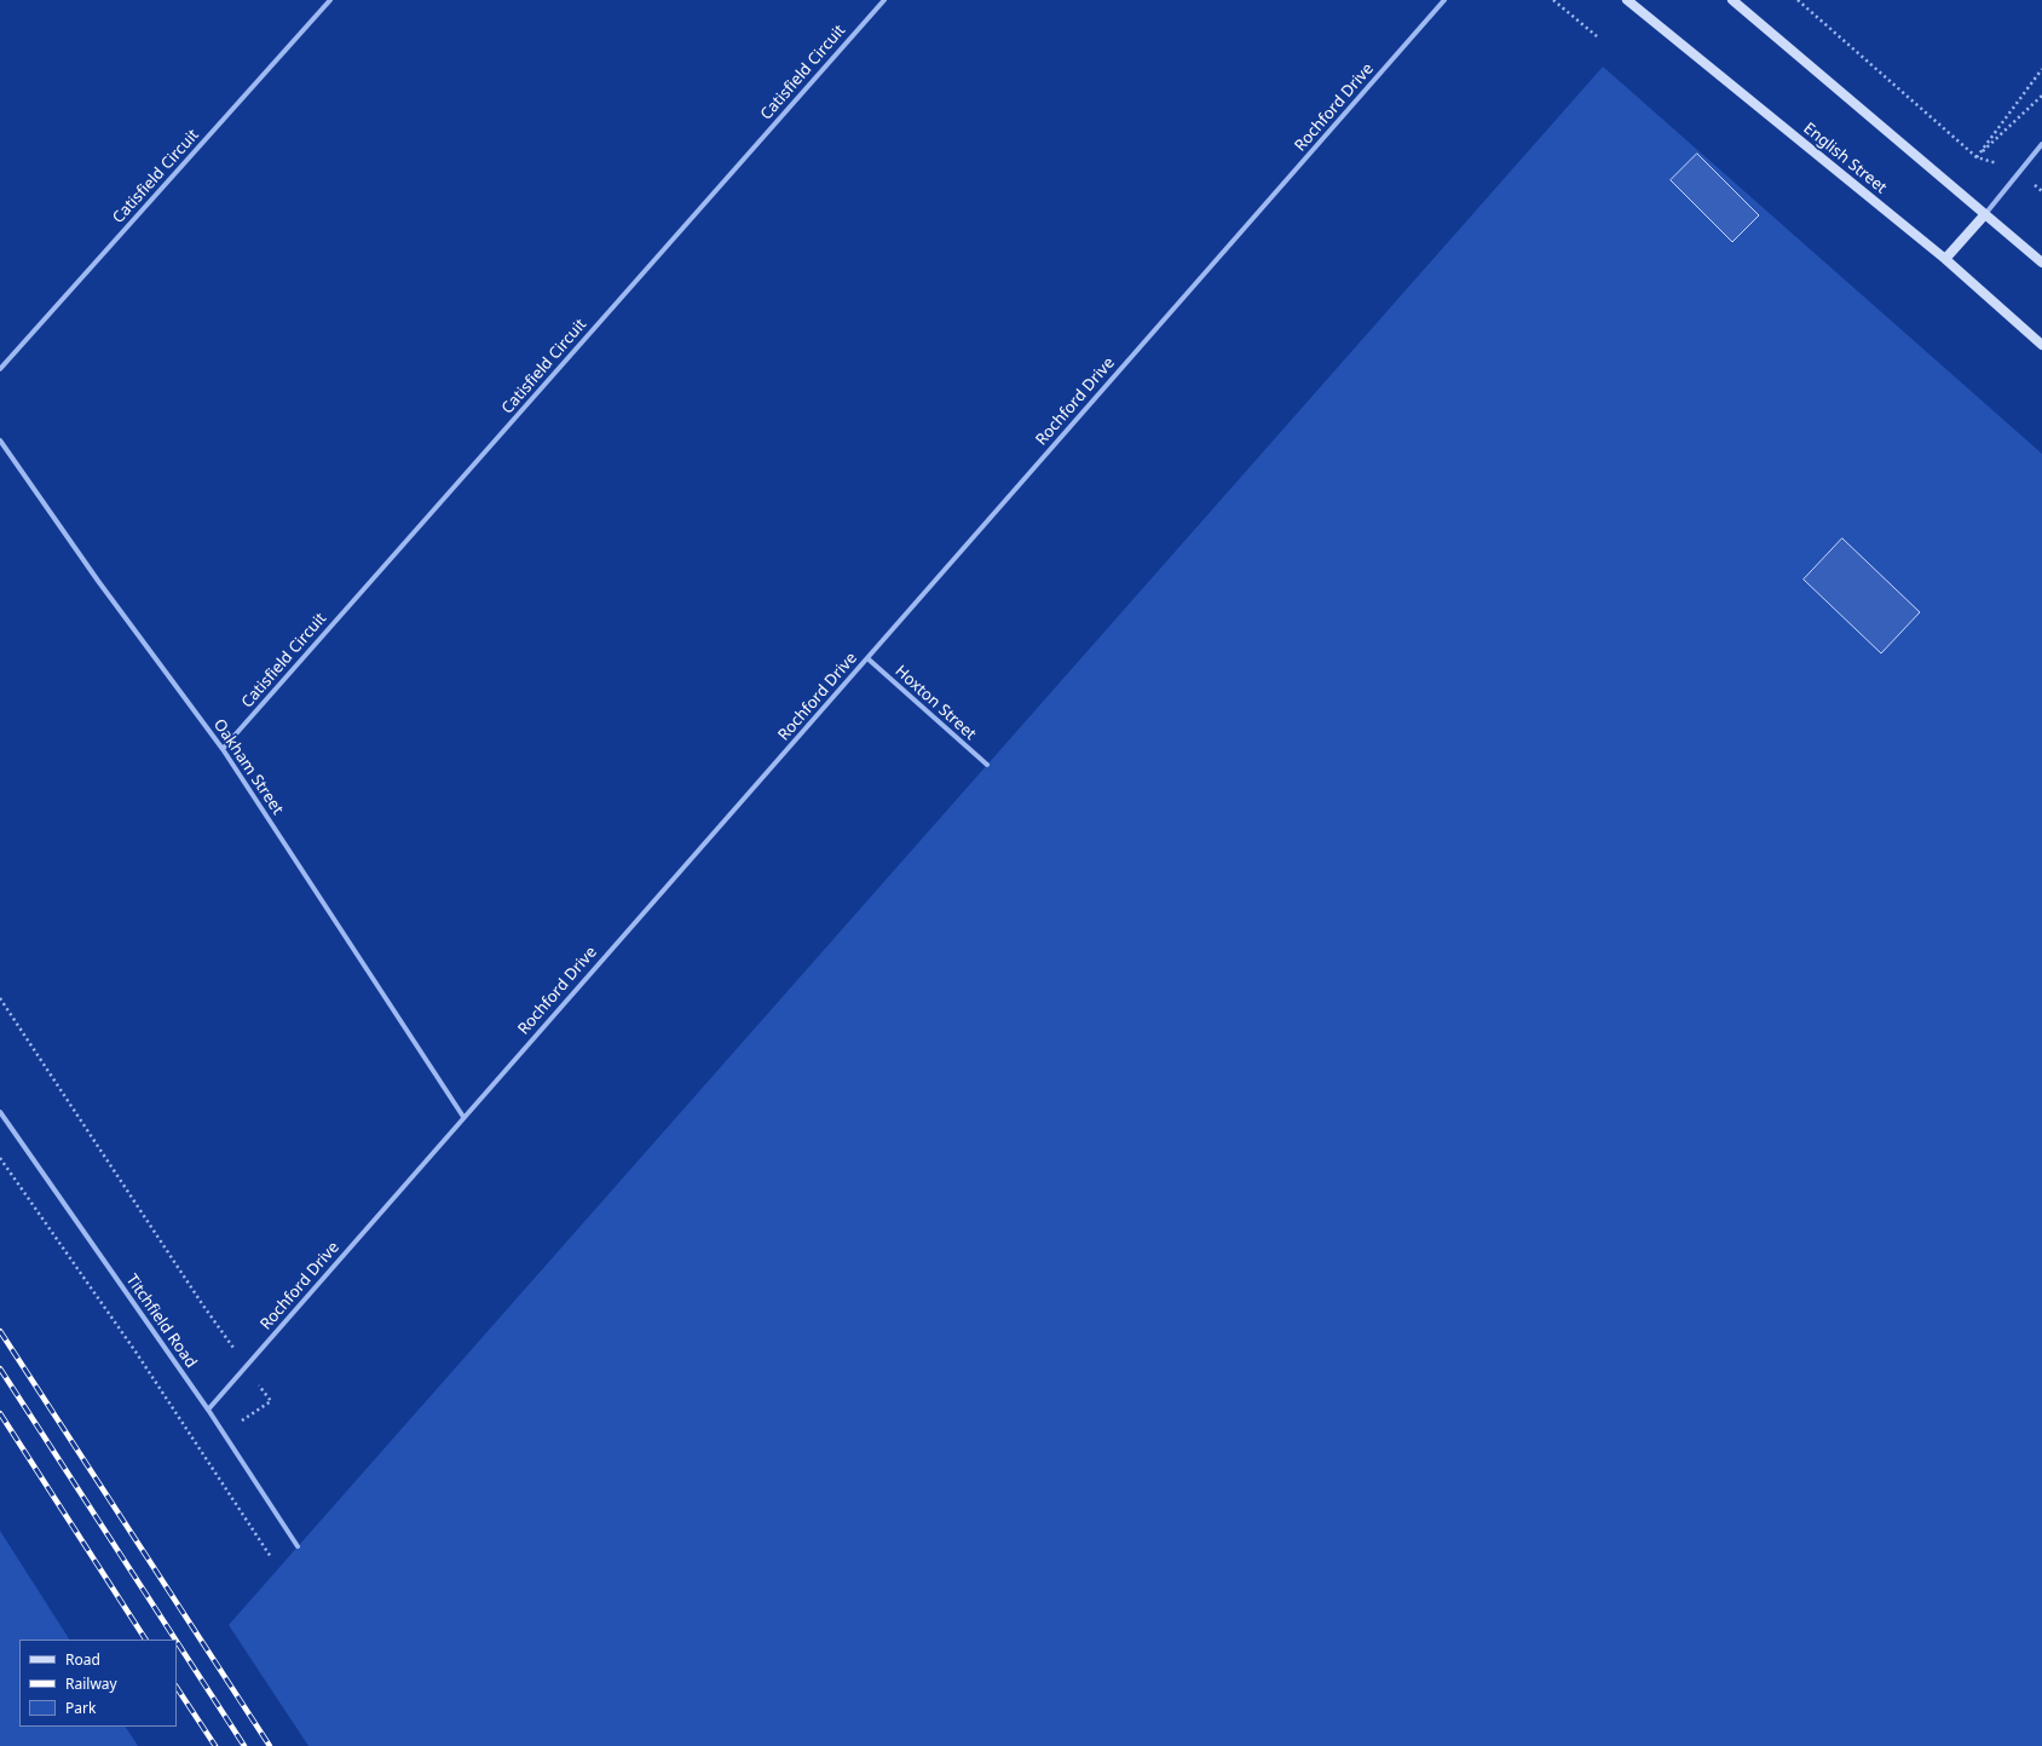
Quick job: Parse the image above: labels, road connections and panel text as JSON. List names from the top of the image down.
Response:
{
  "streets": {
    "street": [
      "Catisfield Circuit",
      "Rochford Drive",
      "English Street",
      "Hoxton Street",
      "Oakham Street",
      "Titchfield Road"
    ]
  },
  "crossings": [
    ["Catisfield Circuit", "Oakham Street"],
    ["Rochford Drive", "Hoxton Street"],
    ["Rochford Drive", "Oakham Street"],
    ["Rochford Drive", "Titchfield Road"]
  ],
  "legend": ["Road", "Railway", "Park"]
}
